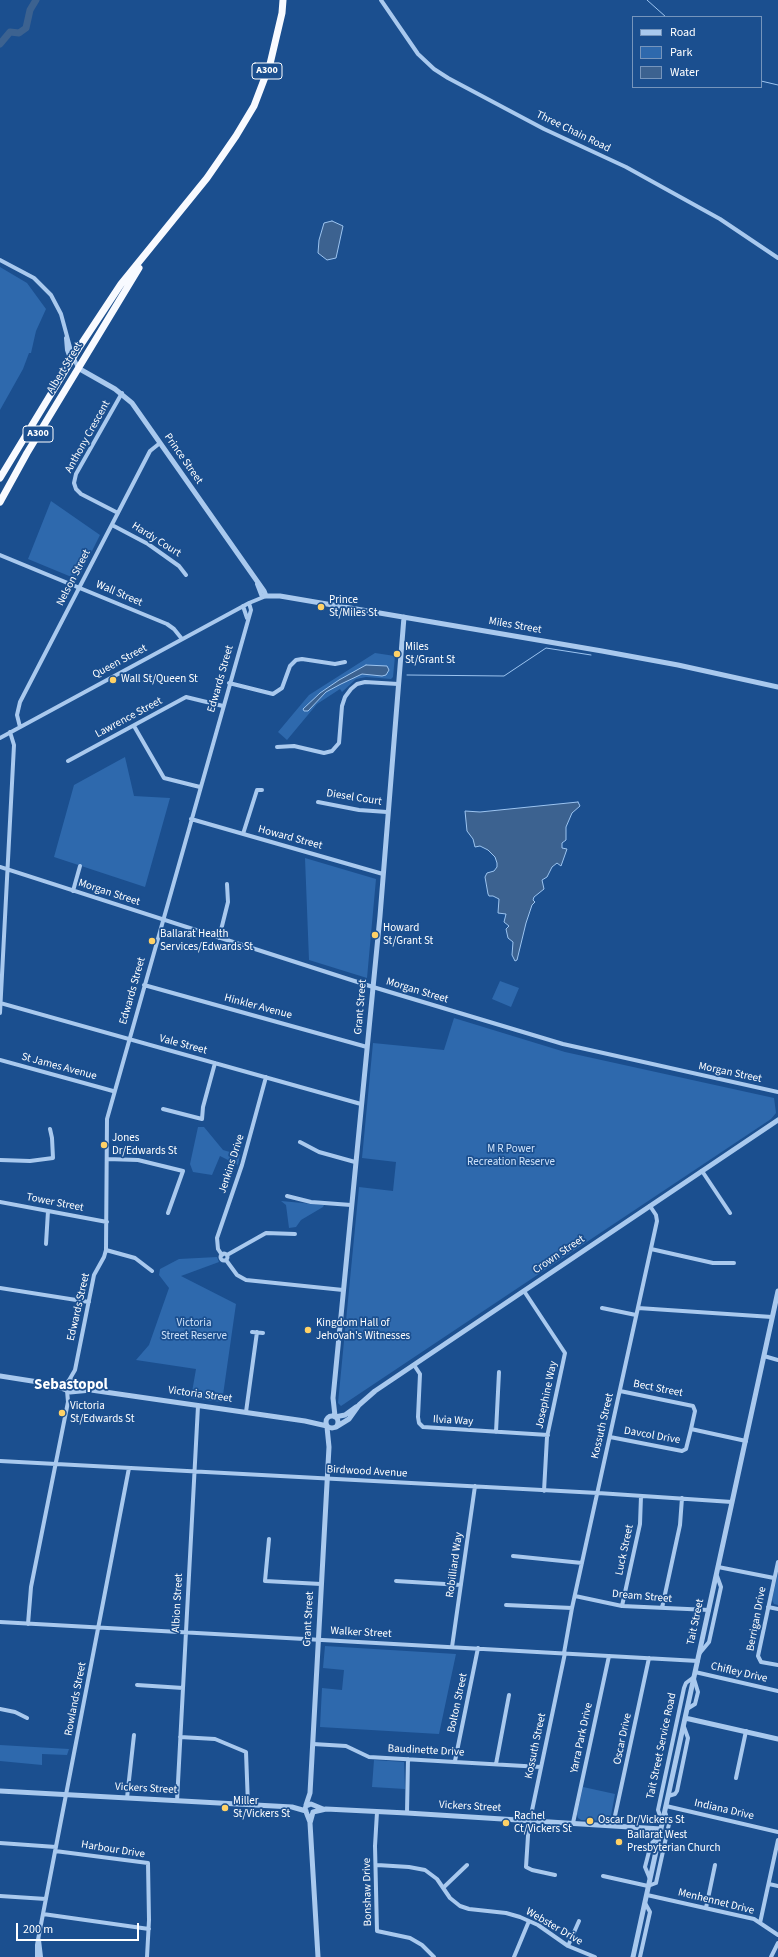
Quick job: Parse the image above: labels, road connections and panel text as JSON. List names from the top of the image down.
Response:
{
  "streets": {
    "highway": ["A300", "Albert Street"],
    "street": [
      "Three Chain Road",
      "Anthony Crescent",
      "Prince Street",
      "Hardy Court",
      "Nelson Street",
      "Wall Street",
      "Miles Street",
      "Queen Street",
      "Edwards Street",
      "Lawrence Street",
      "Diesel Court",
      "Howard Street",
      "Morgan Street",
      "Hinkler Avenue",
      "Grant Street",
      "Vale Street",
      "St James Avenue",
      "Jenkins Drive",
      "Tower Street",
      "Crown Street",
      "Bect Street",
      "Victoria Street",
      "Josephine Way",
      "Ilvia Way",
      "Kossuth Street",
      "Davcol Drive",
      "Birdwood Avenue",
      "Luck Street",
      "Robilliard Way",
      "Dream Street",
      "Albion Street",
      "Berrigan Drive",
      "Tait Street",
      "Walker Street",
      "Chifley Drive",
      "Rowlands Street",
      "Bolton Street",
      "Yarra Park Drive",
      "Oscar Drive",
      "Tait Street Service Road",
      "Baudinette Drive",
      "Vickers Street",
      "Indiana Drive",
      "Harbour Drive",
      "Bonshaw Drive",
      "Menhennet Drive",
      "Webster Drive"
    ]
  },
  "crossings": [
    ["Albert Street", "Prince Street"],
    ["Anthony Crescent", "Prince Street"],
    ["Anthony Crescent", "Nelson Street"],
    ["Prince Street", "Nelson Street"],
    ["Prince Street", "Miles Street"],
    ["Hardy Court", "Nelson Street"],
    ["Nelson Street", "Wall Street"],
    ["Nelson Street", "Queen Street"],
    ["Wall Street", "Queen Street"],
    ["Miles Street", "Queen Street"],
    ["Miles Street", "Edwards Street"],
    ["Miles Street", "Grant Street"],
    ["Queen Street", "Edwards Street"],
    ["Edwards Street", "Lawrence Street"],
    ["Edwards Street", "Howard Street"],
    ["Edwards Street", "Morgan Street"],
    ["Edwards Street", "Hinkler Avenue"],
    ["Edwards Street", "Vale Street"],
    ["Edwards Street", "St James Avenue"],
    ["Edwards Street", "Tower Street"],
    ["Edwards Street", "Victoria Street"],
    ["Diesel Court", "Grant Street"],
    ["Howard Street", "Grant Street"],
    ["Morgan Street", "Grant Street"],
    ["Hinkler Avenue", "Grant Street"],
    ["Grant Street", "Vale Street"],
    ["Grant Street", "Crown Street"],
    ["Grant Street", "Victoria Street"],
    ["Grant Street", "Birdwood Avenue"],
    ["Grant Street", "Walker Street"],
    ["Grant Street", "Baudinette Drive"],
    ["Grant Street", "Vickers Street"],
    ["Vale Street", "Jenkins Drive"],
    ["Crown Street", "Victoria Street"],
    ["Crown Street", "Josephine Way"],
    ["Crown Street", "Ilvia Way"],
    ["Crown Street", "Kossuth Street"],
    ["Bect Street", "Kossuth Street"],
    ["Bect Street", "Davcol Drive"],
    ["Victoria Street", "Albion Street"],
    ["Josephine Way", "Ilvia Way"],
    ["Josephine Way", "Birdwood Avenue"],
    ["Kossuth Street", "Davcol Drive"],
    ["Kossuth Street", "Birdwood Avenue"],
    ["Kossuth Street", "Dream Street"],
    ["Kossuth Street", "Walker Street"],
    ["Kossuth Street", "Baudinette Drive"],
    ["Kossuth Street", "Vickers Street"],
    ["Davcol Drive", "Tait Street"],
    ["Birdwood Avenue", "Luck Street"],
    ["Birdwood Avenue", "Robilliard Way"],
    ["Birdwood Avenue", "Albion Street"],
    ["Birdwood Avenue", "Tait Street"],
    ["Birdwood Avenue", "Rowlands Street"],
    ["Luck Street", "Dream Street"],
    ["Robilliard Way", "Walker Street"],
    ["Dream Street", "Tait Street"],
    ["Albion Street", "Walker Street"],
    ["Albion Street", "Vickers Street"],
    ["Tait Street", "Walker Street"],
    ["Tait Street", "Chifley Drive"],
    ["Tait Street", "Tait Street Service Road"],
    ["Tait Street", "Vickers Street"],
    ["Tait Street", "Indiana Drive"],
    ["Tait Street", "Menhennet Drive"],
    ["Walker Street", "Rowlands Street"],
    ["Walker Street", "Bolton Street"],
    ["Walker Street", "Yarra Park Drive"],
    ["Walker Street", "Oscar Drive"],
    ["Chifley Drive", "Tait Street Service Road"],
    ["Rowlands Street", "Vickers Street"],
    ["Rowlands Street", "Harbour Drive"],
    ["Bolton Street", "Baudinette Drive"],
    ["Yarra Park Drive", "Vickers Street"],
    ["Oscar Drive", "Vickers Street"],
    ["Tait Street Service Road", "Indiana Drive"],
    ["Vickers Street", "Bonshaw Drive"],
    ["Bonshaw Drive", "Webster Drive"]
  ],
  "districts": ["Sebastopol"],
  "parks": ["M R Power Recreation Reserve", "Victoria Street Reserve"],
  "places": [
    "Prince St/Miles St",
    "Miles St/Grant St",
    "Wall St/Queen St",
    "Howard St/Grant St",
    "Ballarat Health Services/Edwards St",
    "Jones Dr/Edwards St",
    "Kingdom Hall of Jehovah's Witnesses",
    "Victoria St/Edwards St",
    "Miller St/Vickers St",
    "Oscar Dr/Vickers St",
    "Rachel Ct/Vickers St",
    "Ballarat West Presbyterian Church"
  ],
  "legend": ["Road", "Park", "Water"],
  "scale_bar": "200 m"
}
